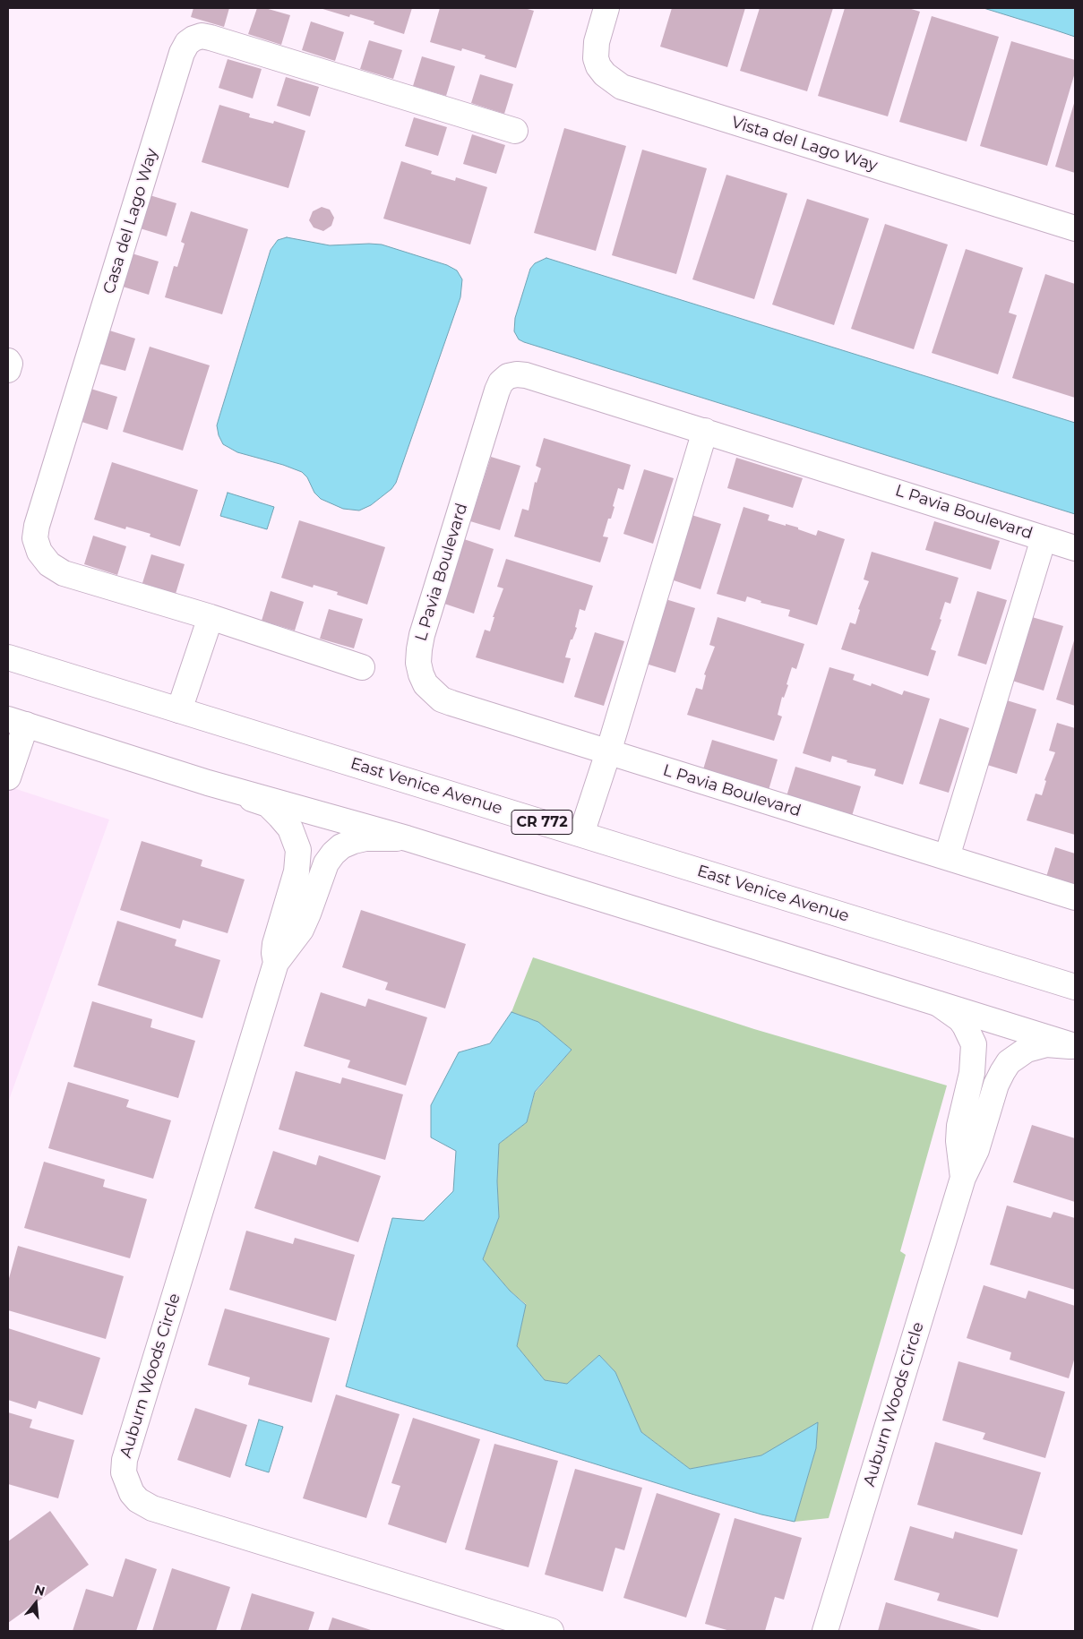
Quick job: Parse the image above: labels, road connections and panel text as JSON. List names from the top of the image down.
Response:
{
  "streets": {
    "street": [
      "Vista del Lago Way",
      "Casa del Lago Way",
      "L Pavia Boulevard",
      "East Venice Avenue",
      "CR 772",
      "Auburn Woods Circle"
    ]
  },
  "north": "top"
}
